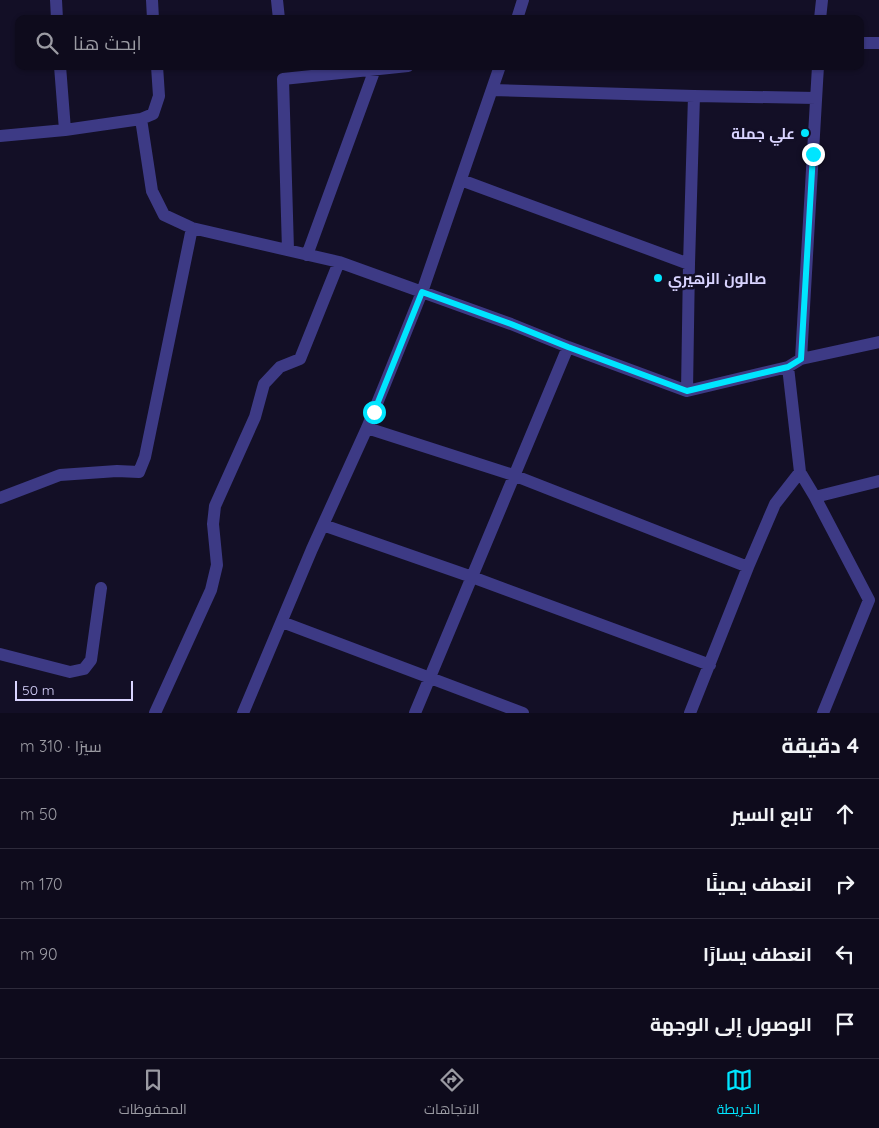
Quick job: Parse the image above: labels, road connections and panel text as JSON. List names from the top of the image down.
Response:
{
  "places": ["علي جملة", "صالون الزهيري"],
  "scale_bar": "50 m",
  "page": {
    "search": "ابحث هنا",
    "scale": "50 m",
    "heading": ["4 دقيقة", "سيرًا · 310 m"],
    "list": [
      ["تابع السير", "50 m"],
      ["انعطف يمينًا", "170 m"],
      ["انعطف يسارًا", "90 m"],
      "الوصول إلى الوجهة"
    ],
    "nav": ["الخريطة", "الاتجاهات", "المحفوظات"]
  }
}
